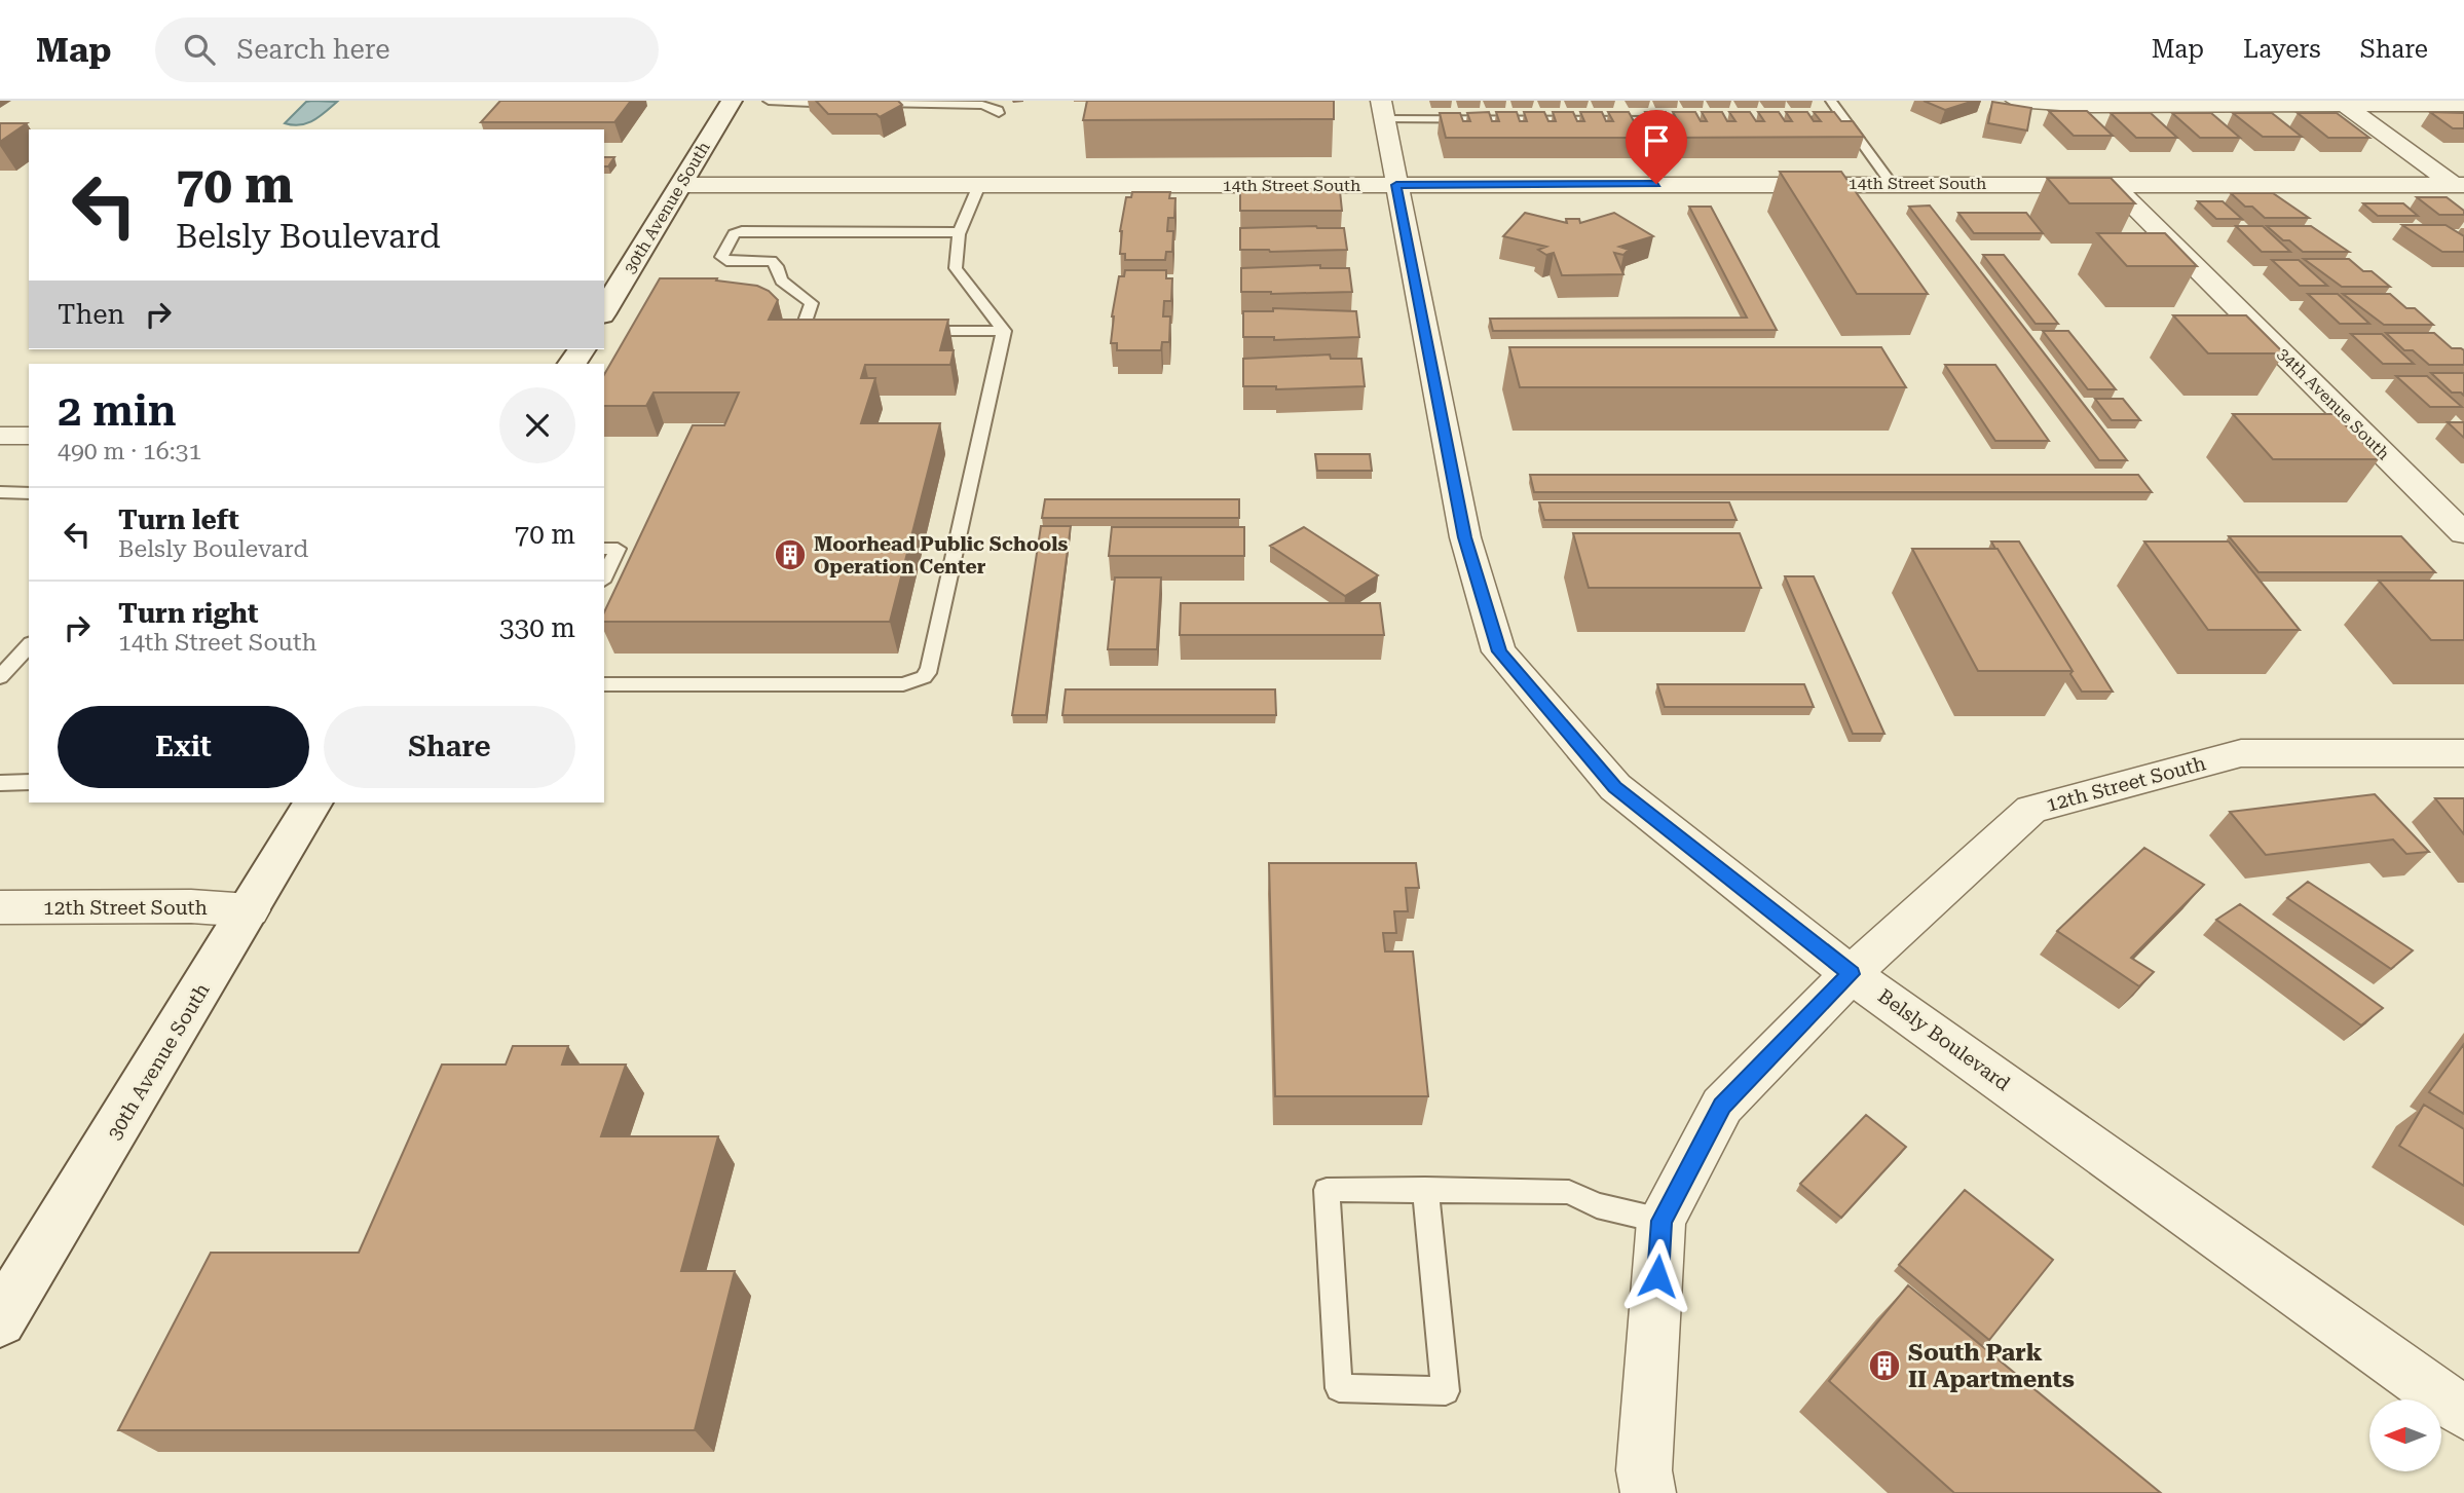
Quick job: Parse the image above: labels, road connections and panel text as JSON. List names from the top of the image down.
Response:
{
  "streets": {
    "street": [
      "14th Street South",
      "30th Avenue South",
      "34th Avenue South",
      "12th Street South",
      "Belsly Boulevard"
    ]
  },
  "crossings": [
    ["14th Street South", "30th Avenue South"],
    ["14th Street South", "34th Avenue South"],
    ["14th Street South", "Belsly Boulevard"],
    ["30th Avenue South", "12th Street South"],
    ["12th Street South", "Belsly Boulevard"]
  ],
  "places": {
    "building": ["Moorhead Public Schools Operation Center", "South Park II Apartments"]
  },
  "north": "left",
  "page": {
    "header": "Map",
    "search": "Search here",
    "nav": ["Map", "Layers", "Share"],
    "turn": ["70 m", "Belsly Boulevard"],
    "then": "Then",
    "heading": ["2 min", "490 m · 16:31"],
    "list": [
      {
        "name": "Turn left",
        "note": "Belsly Boulevard",
        "value": "70 m"
      },
      {
        "name": "Turn right",
        "note": "14th Street South",
        "value": "330 m"
      }
    ],
    "buttons": ["Exit", "Share"]
  }
}
